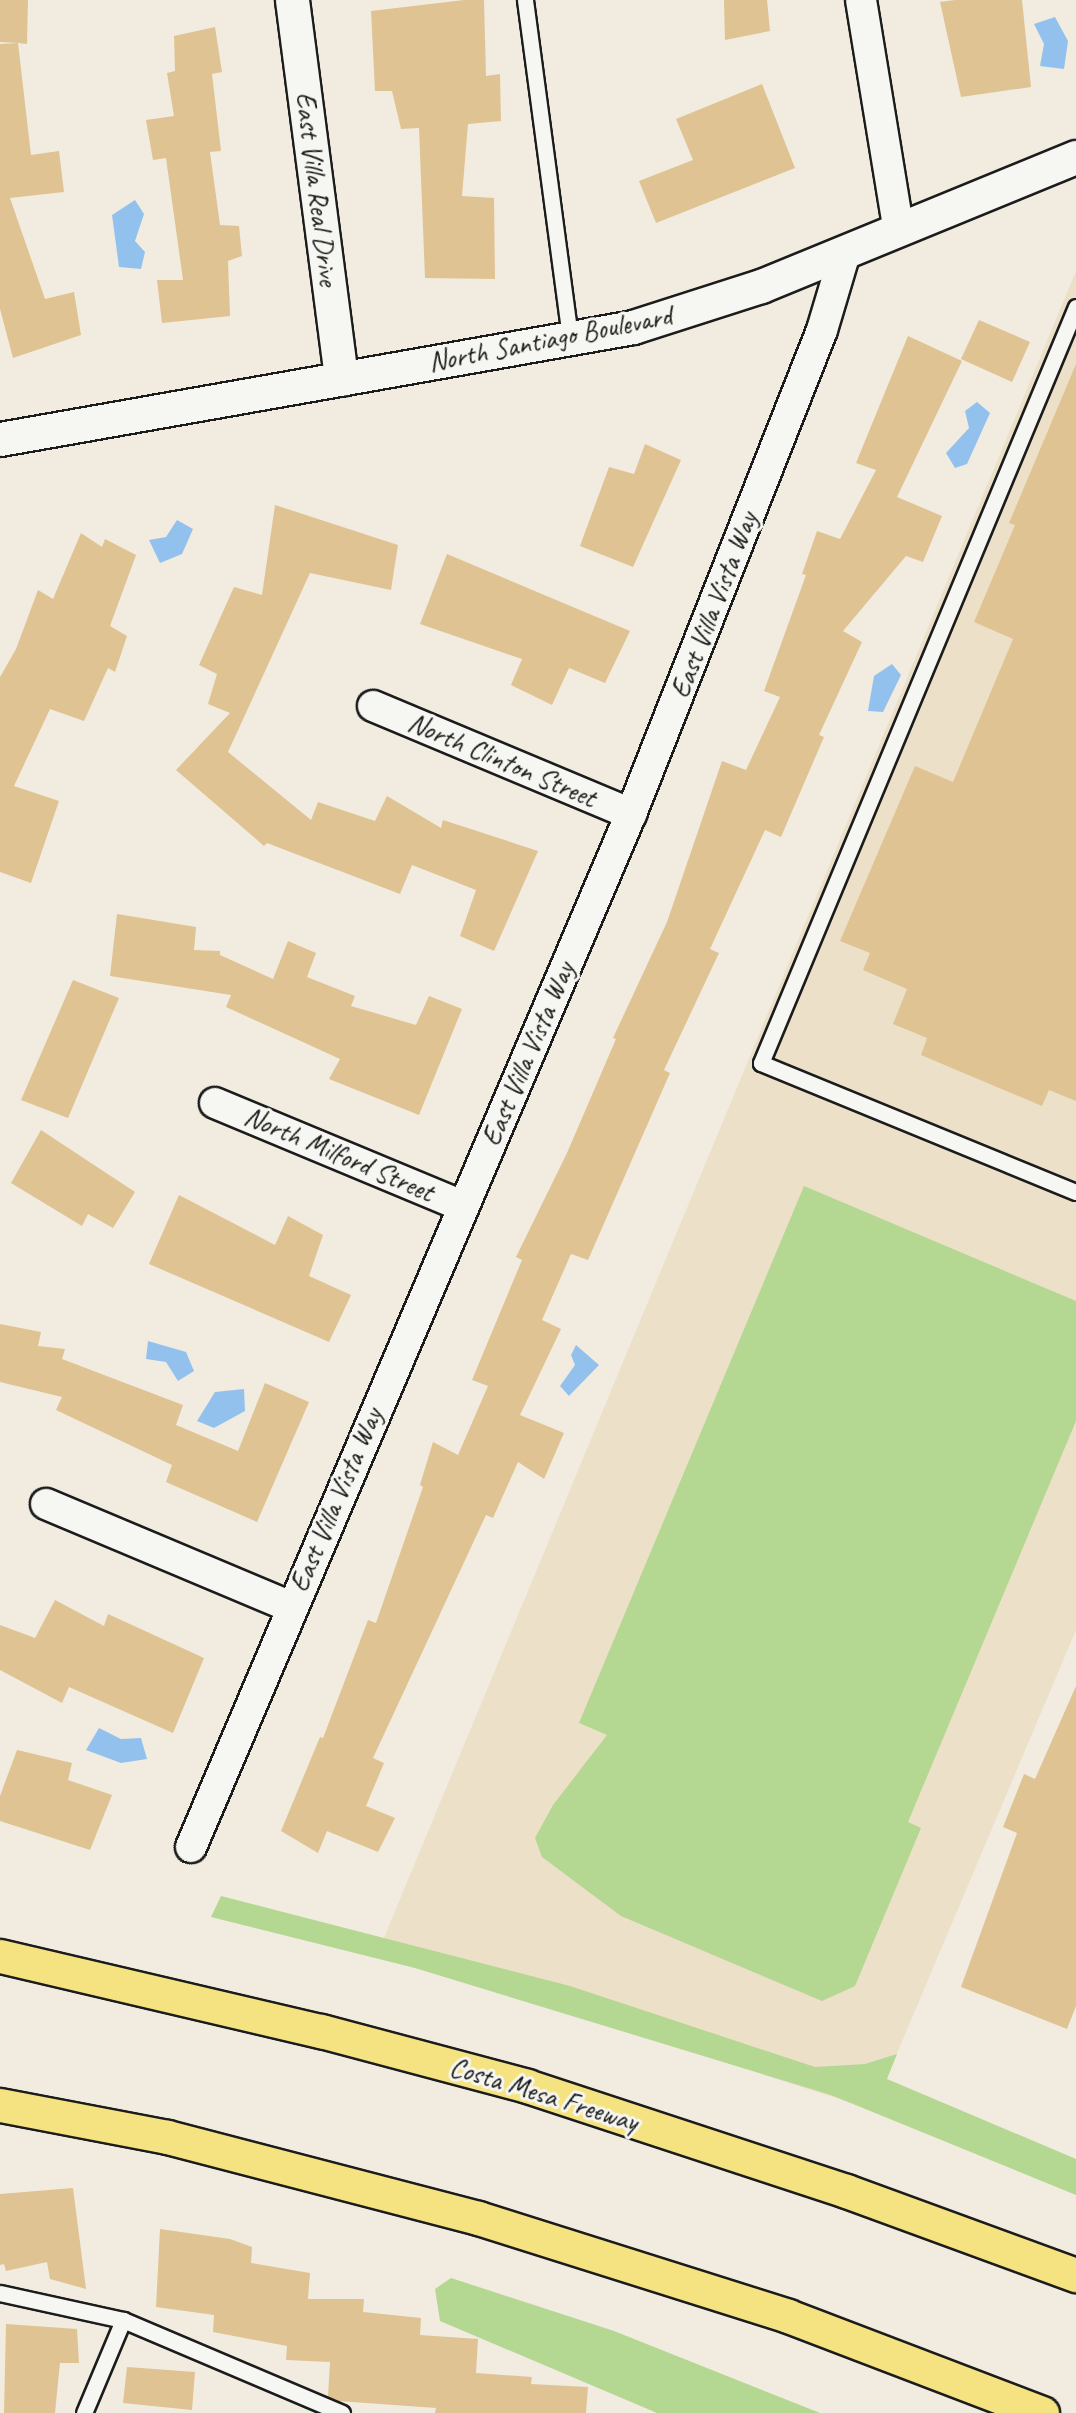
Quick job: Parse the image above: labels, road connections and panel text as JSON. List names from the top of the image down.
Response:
{
  "streets": {
    "highway": ["Costa Mesa Freeway"],
    "main road": ["East Villa Real Drive", "North Santiago Boulevard"],
    "street": ["East Villa Vista Way", "North Clinton Street", "North Milford Street"]
  },
  "crossings": [
    ["East Villa Real Drive", "North Santiago Boulevard"],
    ["North Santiago Boulevard", "East Villa Vista Way"],
    ["East Villa Vista Way", "North Clinton Street"],
    ["East Villa Vista Way", "North Milford Street"]
  ]
}
